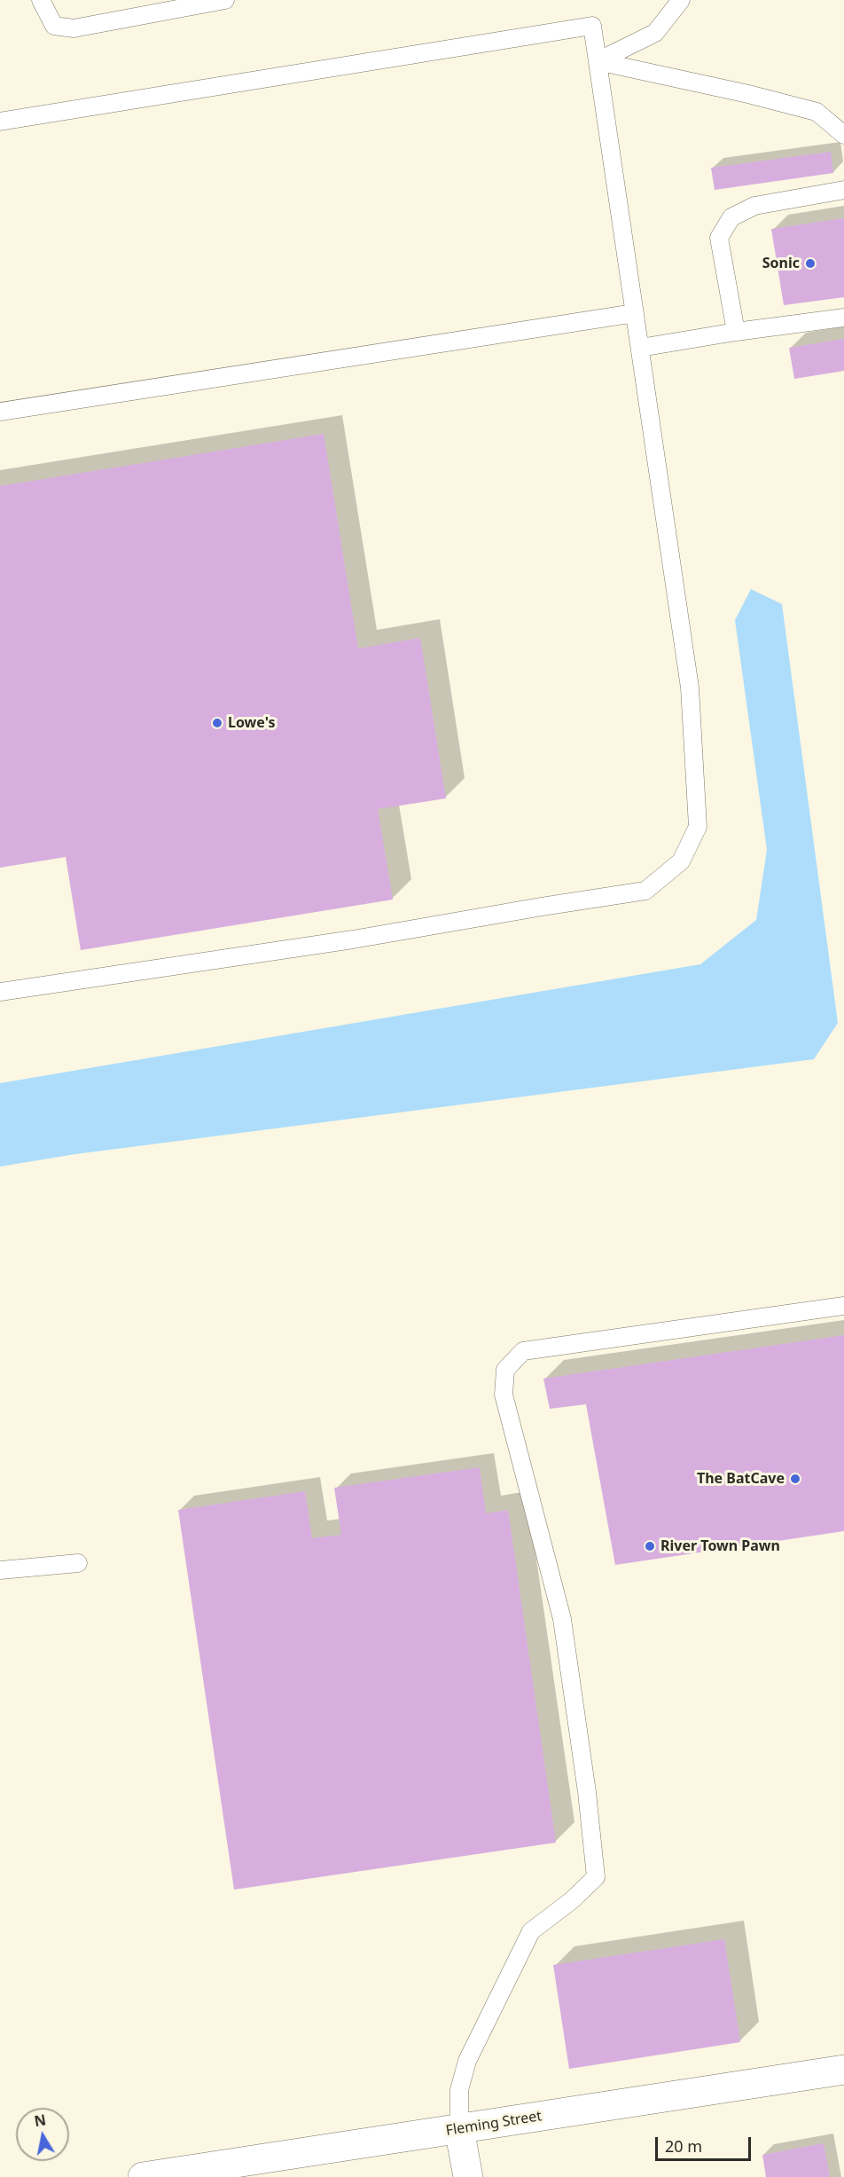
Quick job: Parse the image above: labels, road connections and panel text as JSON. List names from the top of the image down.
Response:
{
  "streets": {
    "street": ["Fleming Street"]
  },
  "places": [
    "Sonic",
    "Lowe's",
    "The BatCave",
    "River Town Pawn"
  ],
  "scale_bar": "20 m",
  "north": "top"
}
